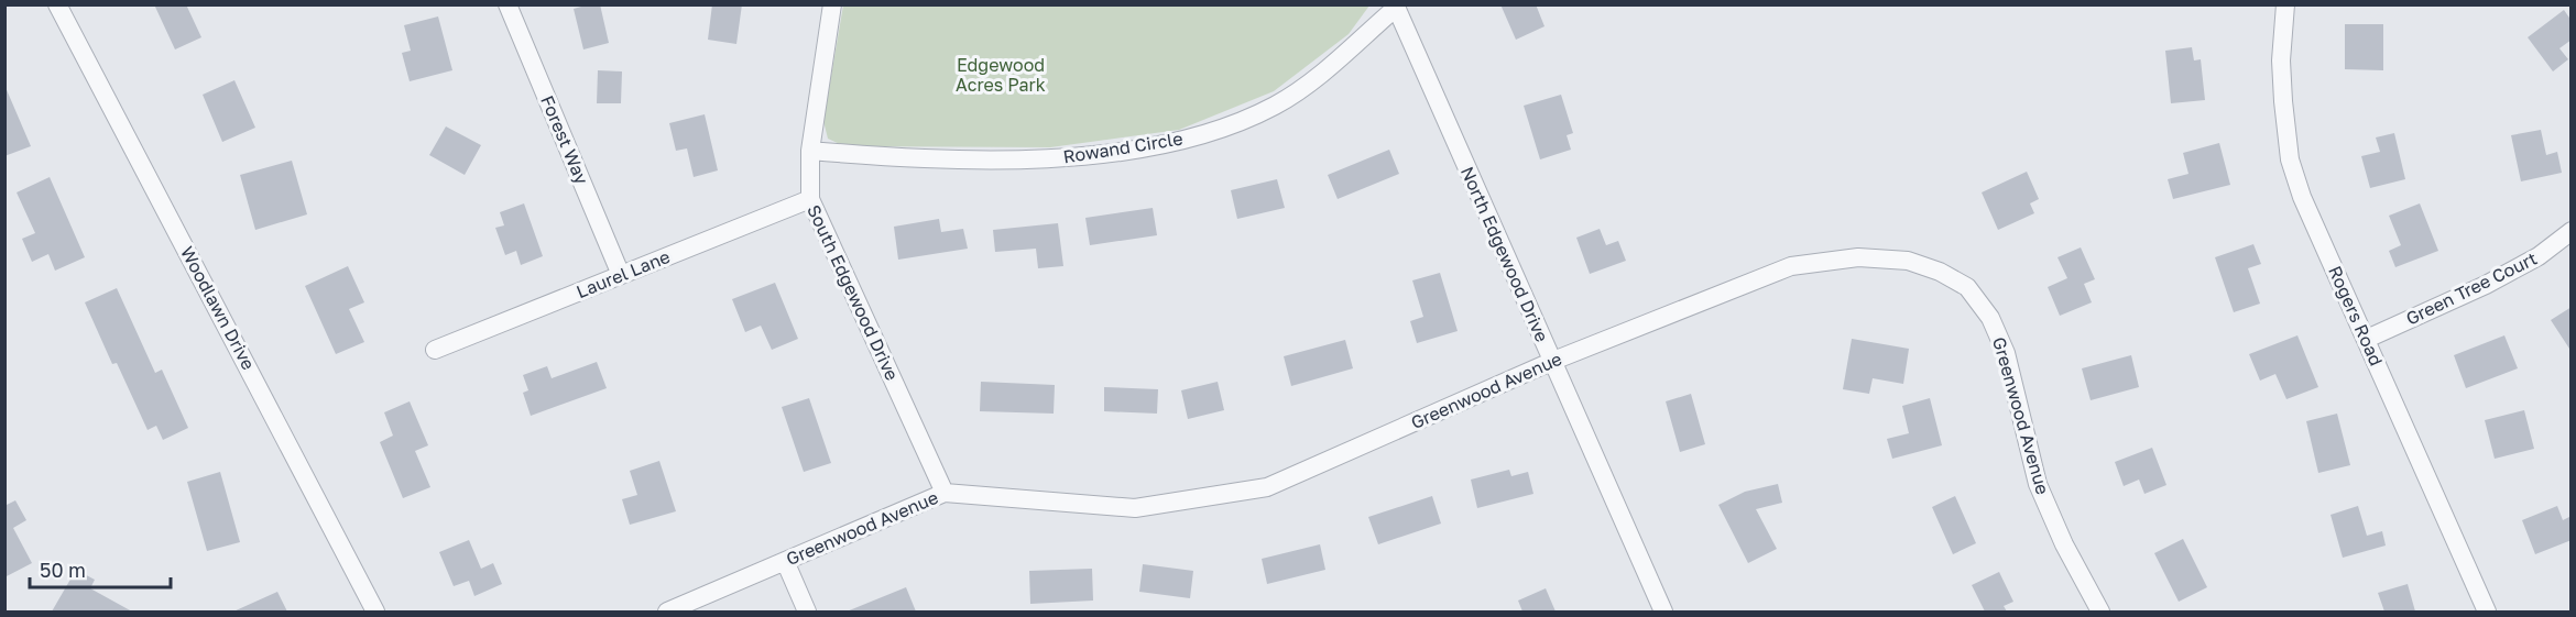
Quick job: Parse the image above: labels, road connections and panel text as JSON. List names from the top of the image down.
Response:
{
  "streets": {
    "street": [
      "Forest Way",
      "Rowand Circle",
      "North Edgewood Drive",
      "Laurel Lane",
      "Green Tree Court",
      "South Edgewood Drive",
      "Woodlawn Drive",
      "Rogers Road",
      "Greenwood Avenue"
    ]
  },
  "crossings": [
    ["Forest Way", "Laurel Lane"],
    ["Rowand Circle", "North Edgewood Drive"],
    ["Rowand Circle", "South Edgewood Drive"],
    ["North Edgewood Drive", "Greenwood Avenue"],
    ["Laurel Lane", "South Edgewood Drive"],
    ["Green Tree Court", "Rogers Road"],
    ["South Edgewood Drive", "Greenwood Avenue"]
  ],
  "parks": ["Edgewood Acres Park"],
  "scale_bar": "50 m"
}
